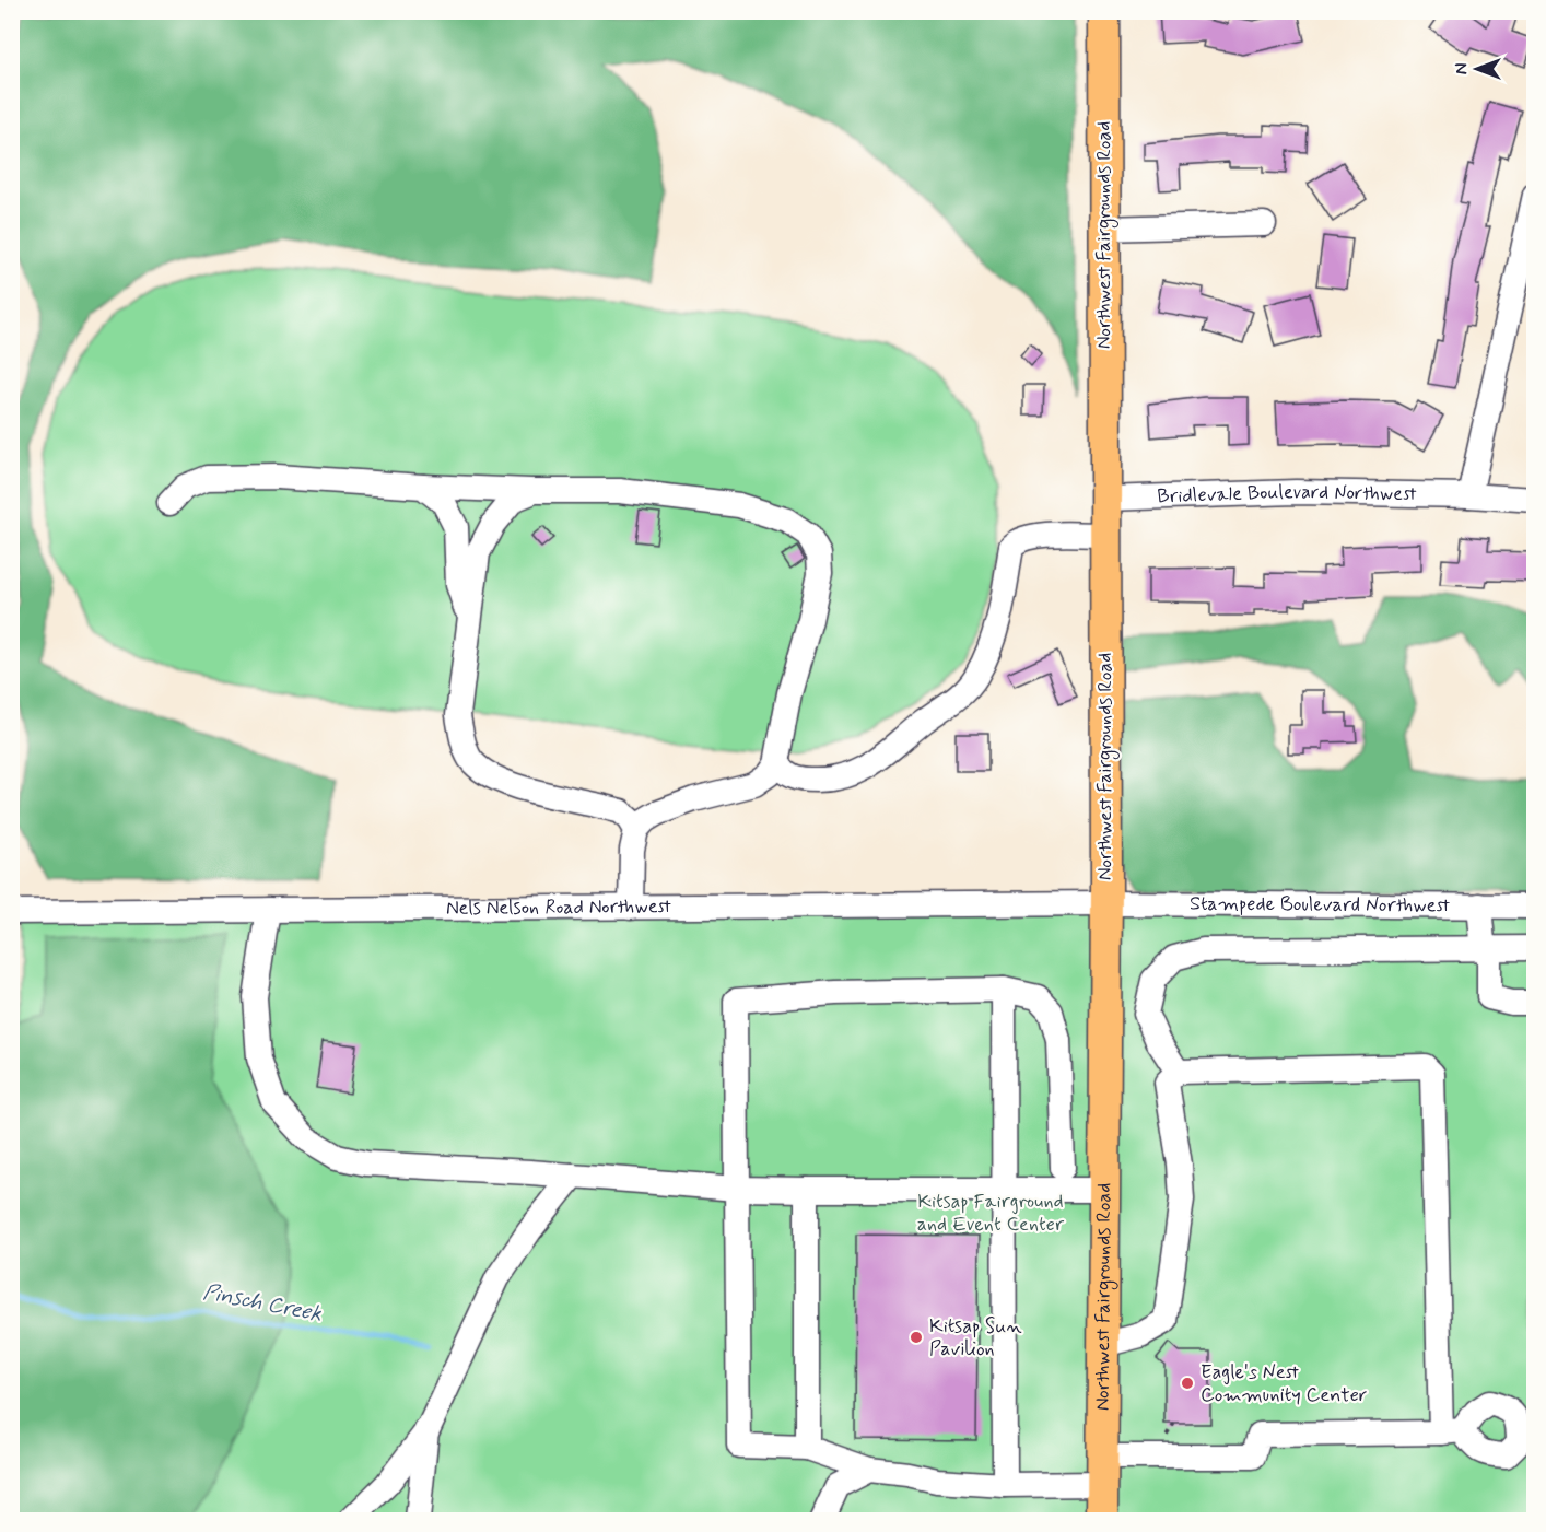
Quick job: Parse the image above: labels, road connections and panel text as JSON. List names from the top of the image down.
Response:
{
  "streets": {
    "main road": ["Northwest Fairgrounds Road"],
    "street": ["Bridlevale Boulevard Northwest", "Stampede Boulevard Northwest", "Nels Nelson Road Northwest"]
  },
  "crossings": [
    ["Northwest Fairgrounds Road", "Bridlevale Boulevard Northwest"],
    ["Northwest Fairgrounds Road", "Stampede Boulevard Northwest"],
    ["Northwest Fairgrounds Road", "Nels Nelson Road Northwest"],
    ["Stampede Boulevard Northwest", "Nels Nelson Road Northwest"]
  ],
  "water": ["Pinsch Creek"],
  "parks": ["Kitsap Fairground and Event Center"],
  "places": ["Kitsap Sun Pavilion", "Eagle's Nest Community Center"],
  "north": "left"
}
